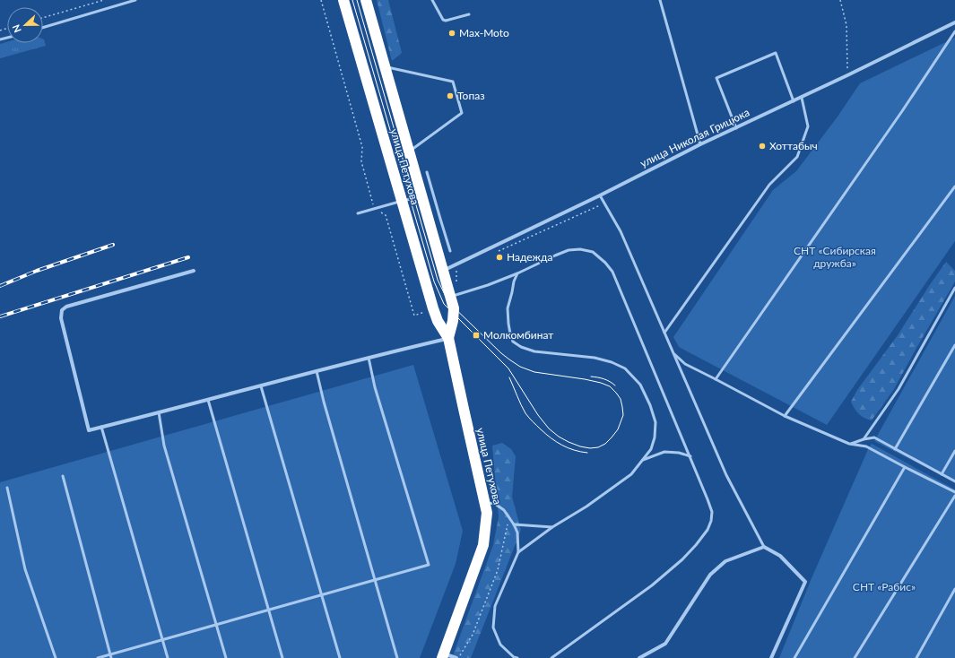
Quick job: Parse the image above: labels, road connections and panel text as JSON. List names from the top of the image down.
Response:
{
  "streets": {
    "highway": ["улица Петухова"],
    "street": ["улица Николая Грицюка"]
  },
  "crossings": [
    ["улица Николая Грицюка", "улица Петухова"]
  ],
  "parks": ["СНТ «Сибирская дружба»", "СНТ «Рабис»"],
  "places": {
    "other": [
      "Max-Moto",
      "Топаз",
      "Хоттабыч",
      "Надежда"
    ],
    "transit": ["Молкомбинат"]
  },
  "north": "left"
}
